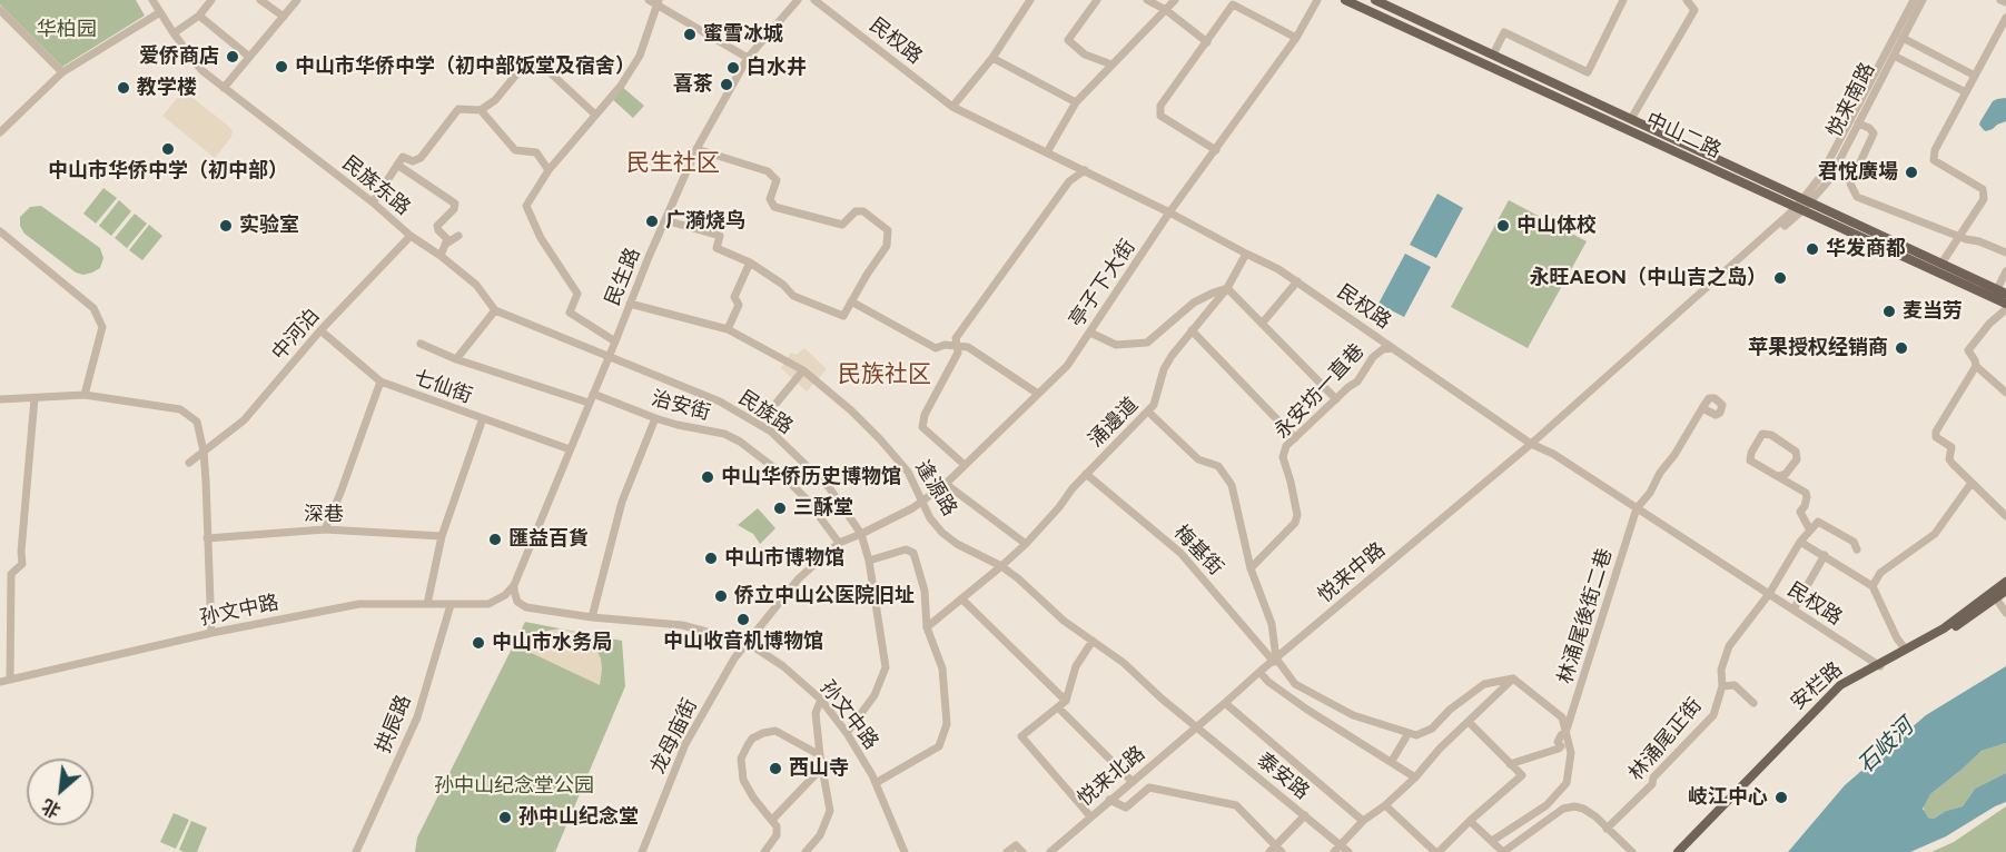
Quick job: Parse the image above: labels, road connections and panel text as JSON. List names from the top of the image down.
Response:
{
  "streets": {
    "main road": ["中山二路", "安栏路"],
    "street": [
      "民权路",
      "悦来南路",
      "民族东路",
      "民生路",
      "亭子下大街",
      "中河泊",
      "七仙街",
      "永安坊一直巷",
      "治安街",
      "民族路",
      "涌邊道",
      "逢源路",
      "深巷",
      "梅基街",
      "悦来中路",
      "孙文中路",
      "林涌尾後街二巷",
      "拱辰路",
      "龙母庙街",
      "林涌尾正街",
      "悦来北路",
      "泰安路"
    ]
  },
  "crossings": [
    ["民权路", "亭子下大街"],
    ["民权路", "永安坊一直巷"],
    ["民权路", "涌邊道"],
    ["民权路", "悦来中路"],
    ["民权路", "林涌尾後街二巷"],
    ["民权路", "安栏路"],
    ["民权路", "林涌尾正街"],
    ["悦来南路", "中山二路"],
    ["悦来南路", "悦来中路"],
    ["中山二路", "悦来中路"],
    ["民族东路", "中河泊"],
    ["民生路", "七仙街"],
    ["民生路", "治安街"],
    ["民生路", "民族路"],
    ["民生路", "逢源路"],
    ["民生路", "孙文中路"],
    ["亭子下大街", "治安街"],
    ["亭子下大街", "民族路"],
    ["亭子下大街", "逢源路"],
    ["亭子下大街", "龙母庙街"],
    ["中河泊", "七仙街"],
    ["治安街", "龙母庙街"],
    ["民族路", "孙文中路"],
    ["涌邊道", "逢源路"],
    ["涌邊道", "梅基街"],
    ["逢源路", "悦来中路"],
    ["逢源路", "悦来北路"],
    ["逢源路", "泰安路"],
    ["梅基街", "悦来中路"],
    ["悦来中路", "悦来北路"],
    ["悦来中路", "泰安路"],
    ["孙文中路", "拱辰路"],
    ["孙文中路", "龙母庙街"],
    ["悦来北路", "泰安路"]
  ],
  "districts": ["民生社区", "民族社区"],
  "water": ["石岐河"],
  "parks": ["华柏园", "孙中山纪念堂公园"],
  "places": [
    "蜜雪冰城",
    "爱侨商店",
    "中山市华侨中学（初中部饭堂及宿舍）",
    "白水井",
    "喜茶",
    "教学楼",
    "中山市华侨中学（初中部）",
    "君悅廣場",
    "广漪烧鸟",
    "实验室",
    "中山体校",
    "华发商都",
    "永旺AEON（中山吉之岛）",
    "麦当劳",
    "苹果授权经销商",
    "中山华侨历史博物馆",
    "三酥堂",
    "匯益百貨",
    "中山市博物馆",
    "侨立中山公医院旧址",
    "中山收音机博物馆",
    "中山市水务局",
    "西山寺",
    "岐江中心",
    "孙中山纪念堂"
  ],
  "north": "bottom left"
}
